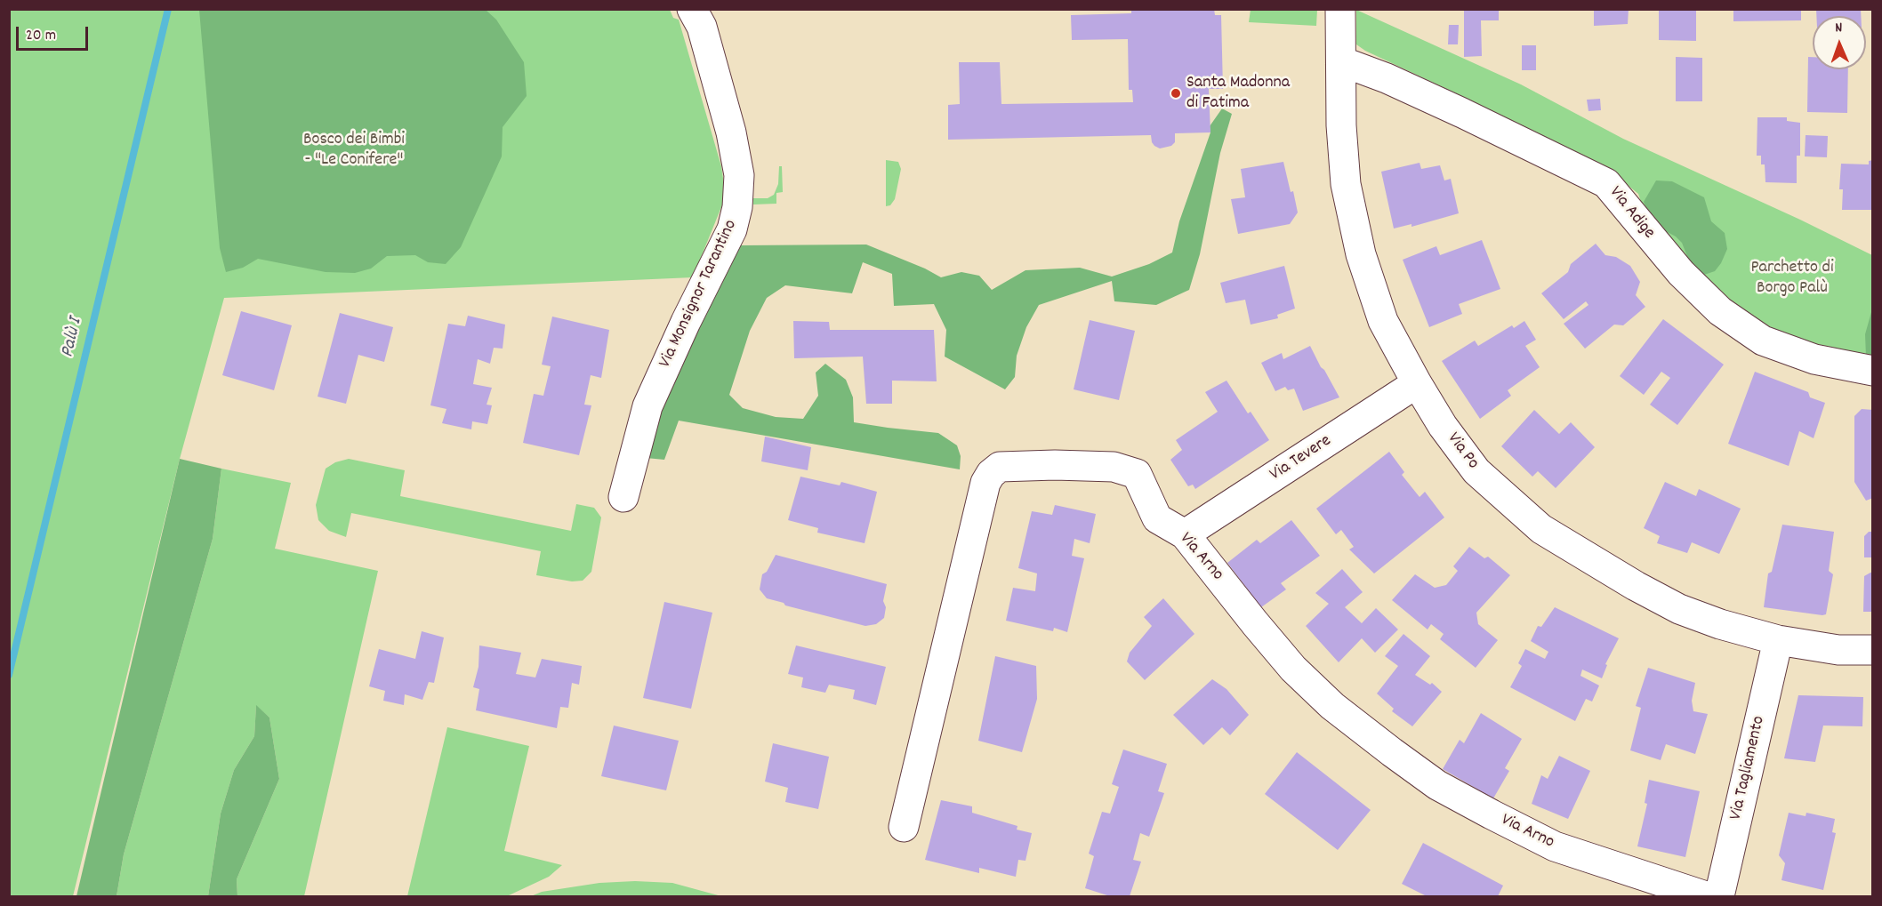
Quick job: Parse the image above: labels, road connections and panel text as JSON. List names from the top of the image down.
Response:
{
  "streets": {
    "street": [
      "Via Adige",
      "Via Monsignor Tarantino",
      "Via Po",
      "Via Tevere",
      "Via Arno",
      "Via Tagliamento"
    ]
  },
  "crossings": [
    ["Via Adige", "Via Po"],
    ["Via Po", "Via Tevere"],
    ["Via Po", "Via Tagliamento"],
    ["Via Tevere", "Via Arno"]
  ],
  "water": ["Palù I"],
  "parks": ["Bosco dei Bimbi - \"Le Conifere\"", "Parchetto di Borgo Palù"],
  "places": ["Santa Madonna di Fatima"],
  "scale_bar": "20 m",
  "north": "top"
}
